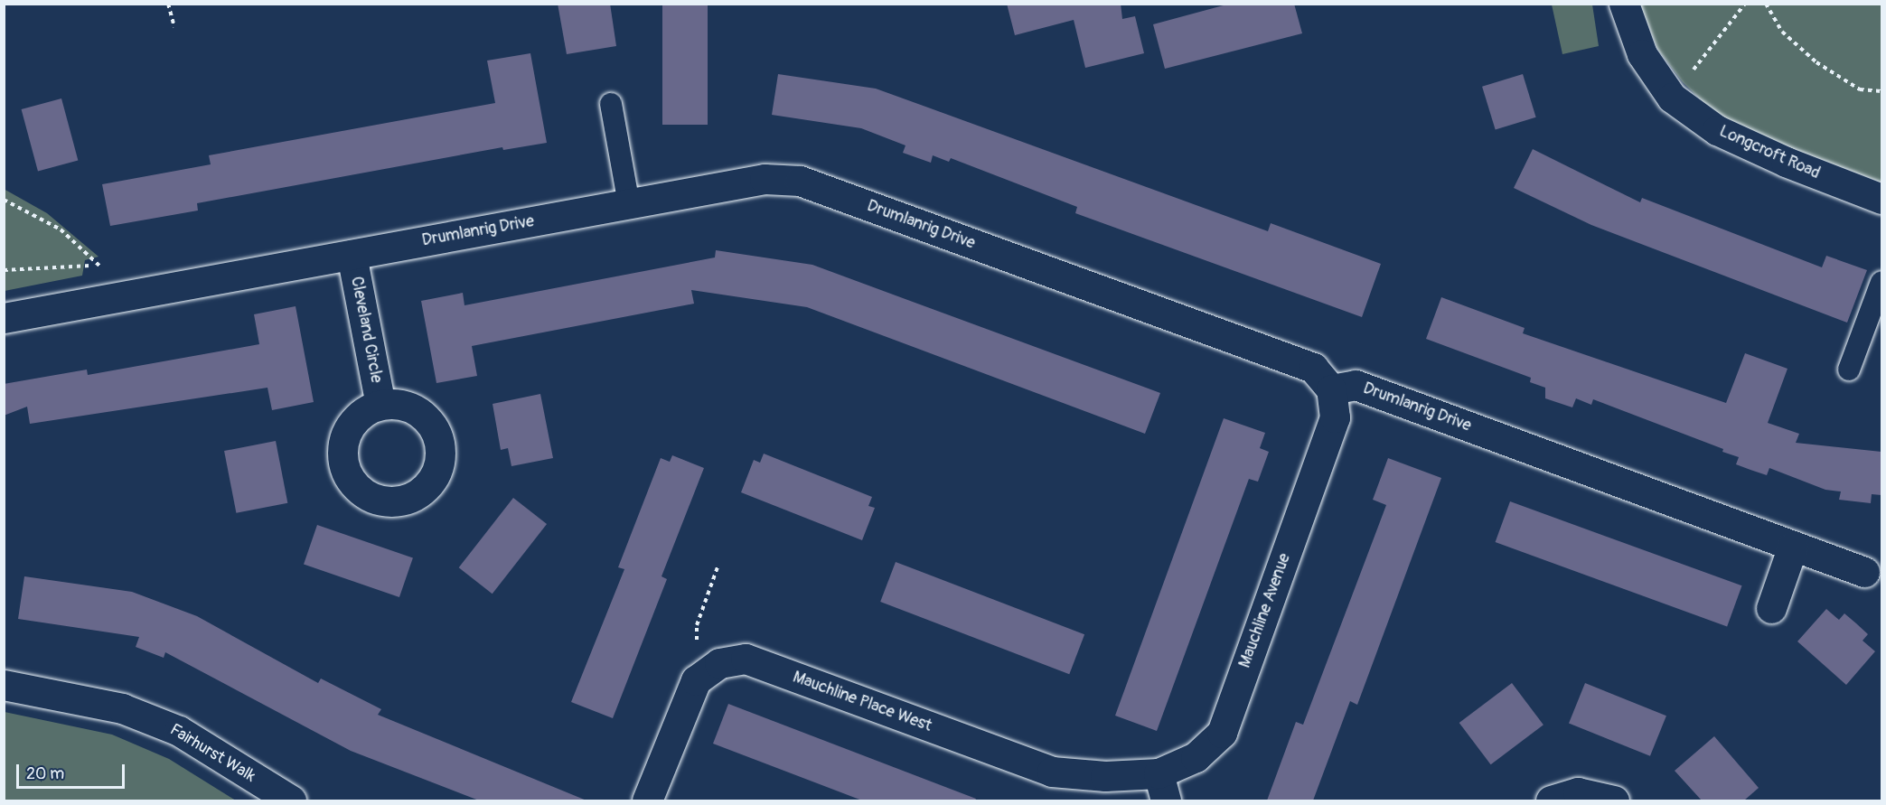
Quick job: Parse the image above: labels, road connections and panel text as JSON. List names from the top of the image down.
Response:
{
  "streets": {
    "street": [
      "Longcroft Road",
      "Drumlanrig Drive",
      "Cleveland Circle",
      "Mauchline Avenue",
      "Mauchline Place West",
      "Fairhurst Walk"
    ]
  },
  "crossings": [
    ["Drumlanrig Drive", "Cleveland Circle"],
    ["Drumlanrig Drive", "Mauchline Avenue"],
    ["Mauchline Avenue", "Mauchline Place West"]
  ],
  "scale_bar": "20 m"
}
